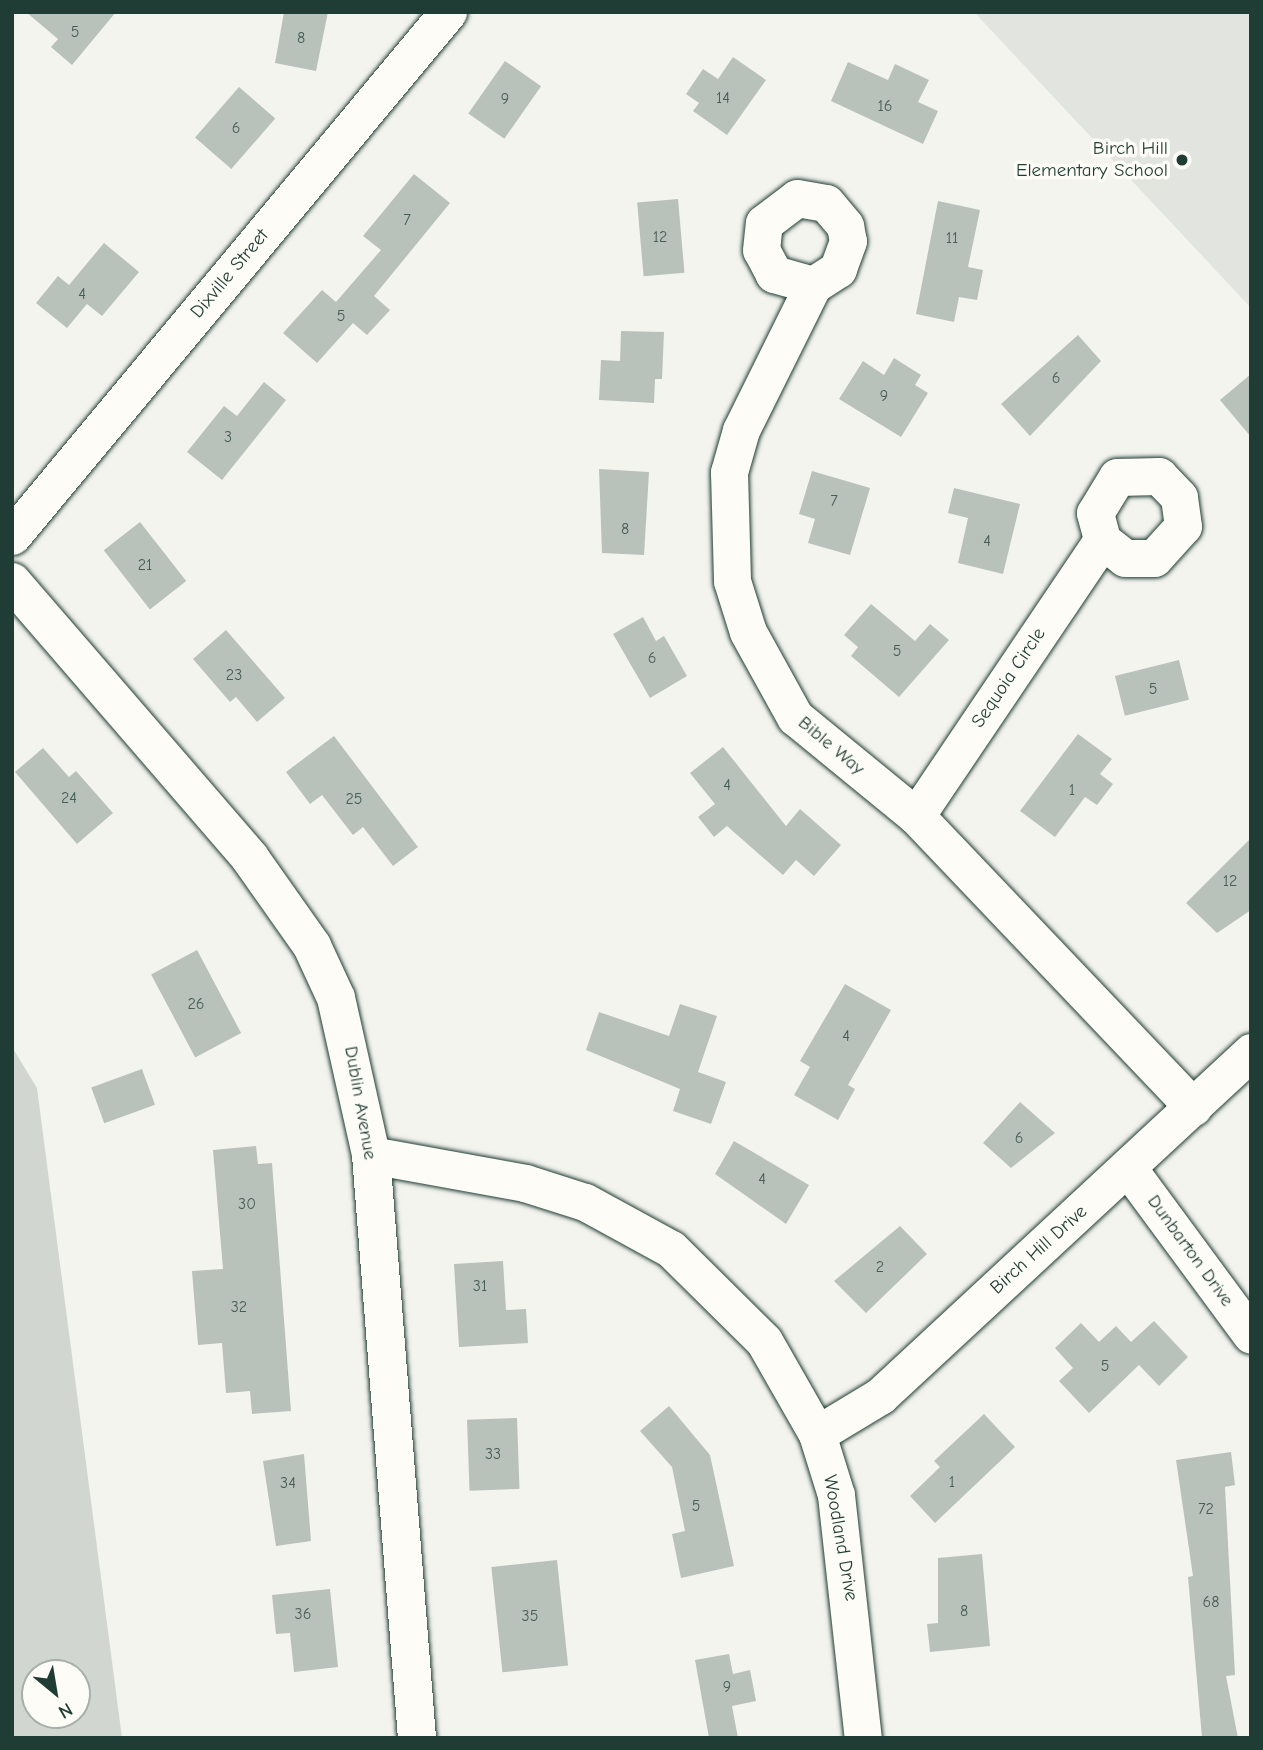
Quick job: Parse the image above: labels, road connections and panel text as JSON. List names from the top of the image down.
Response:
{
  "streets": {
    "street": [
      "Dixville Street",
      "Sequoia Circle",
      "Bible Way",
      "Dublin Avenue",
      "Birch Hill Drive",
      "Dunbarton Drive",
      "Woodland Drive"
    ]
  },
  "crossings": [
    ["Sequoia Circle", "Bible Way"],
    ["Bible Way", "Birch Hill Drive"],
    ["Dublin Avenue", "Woodland Drive"],
    ["Birch Hill Drive", "Dunbarton Drive"],
    ["Birch Hill Drive", "Woodland Drive"]
  ],
  "places": ["Birch Hill Elementary School"],
  "house_numbers": [
    "5",
    "8",
    "14",
    "9",
    "16",
    "6",
    "7",
    "12",
    "11",
    "4",
    "5",
    "6",
    "9",
    "3",
    "7",
    "8",
    "4",
    "21",
    "5",
    "6",
    "23",
    "5",
    "4",
    "1",
    "24",
    "25",
    "12",
    "26",
    "4",
    "6",
    "4",
    "30",
    "2",
    "31",
    "32",
    "5",
    "33",
    "1",
    "34",
    "5",
    "72",
    "68",
    "8",
    "36",
    "35",
    "9"
  ],
  "north": "bottom right"
}
